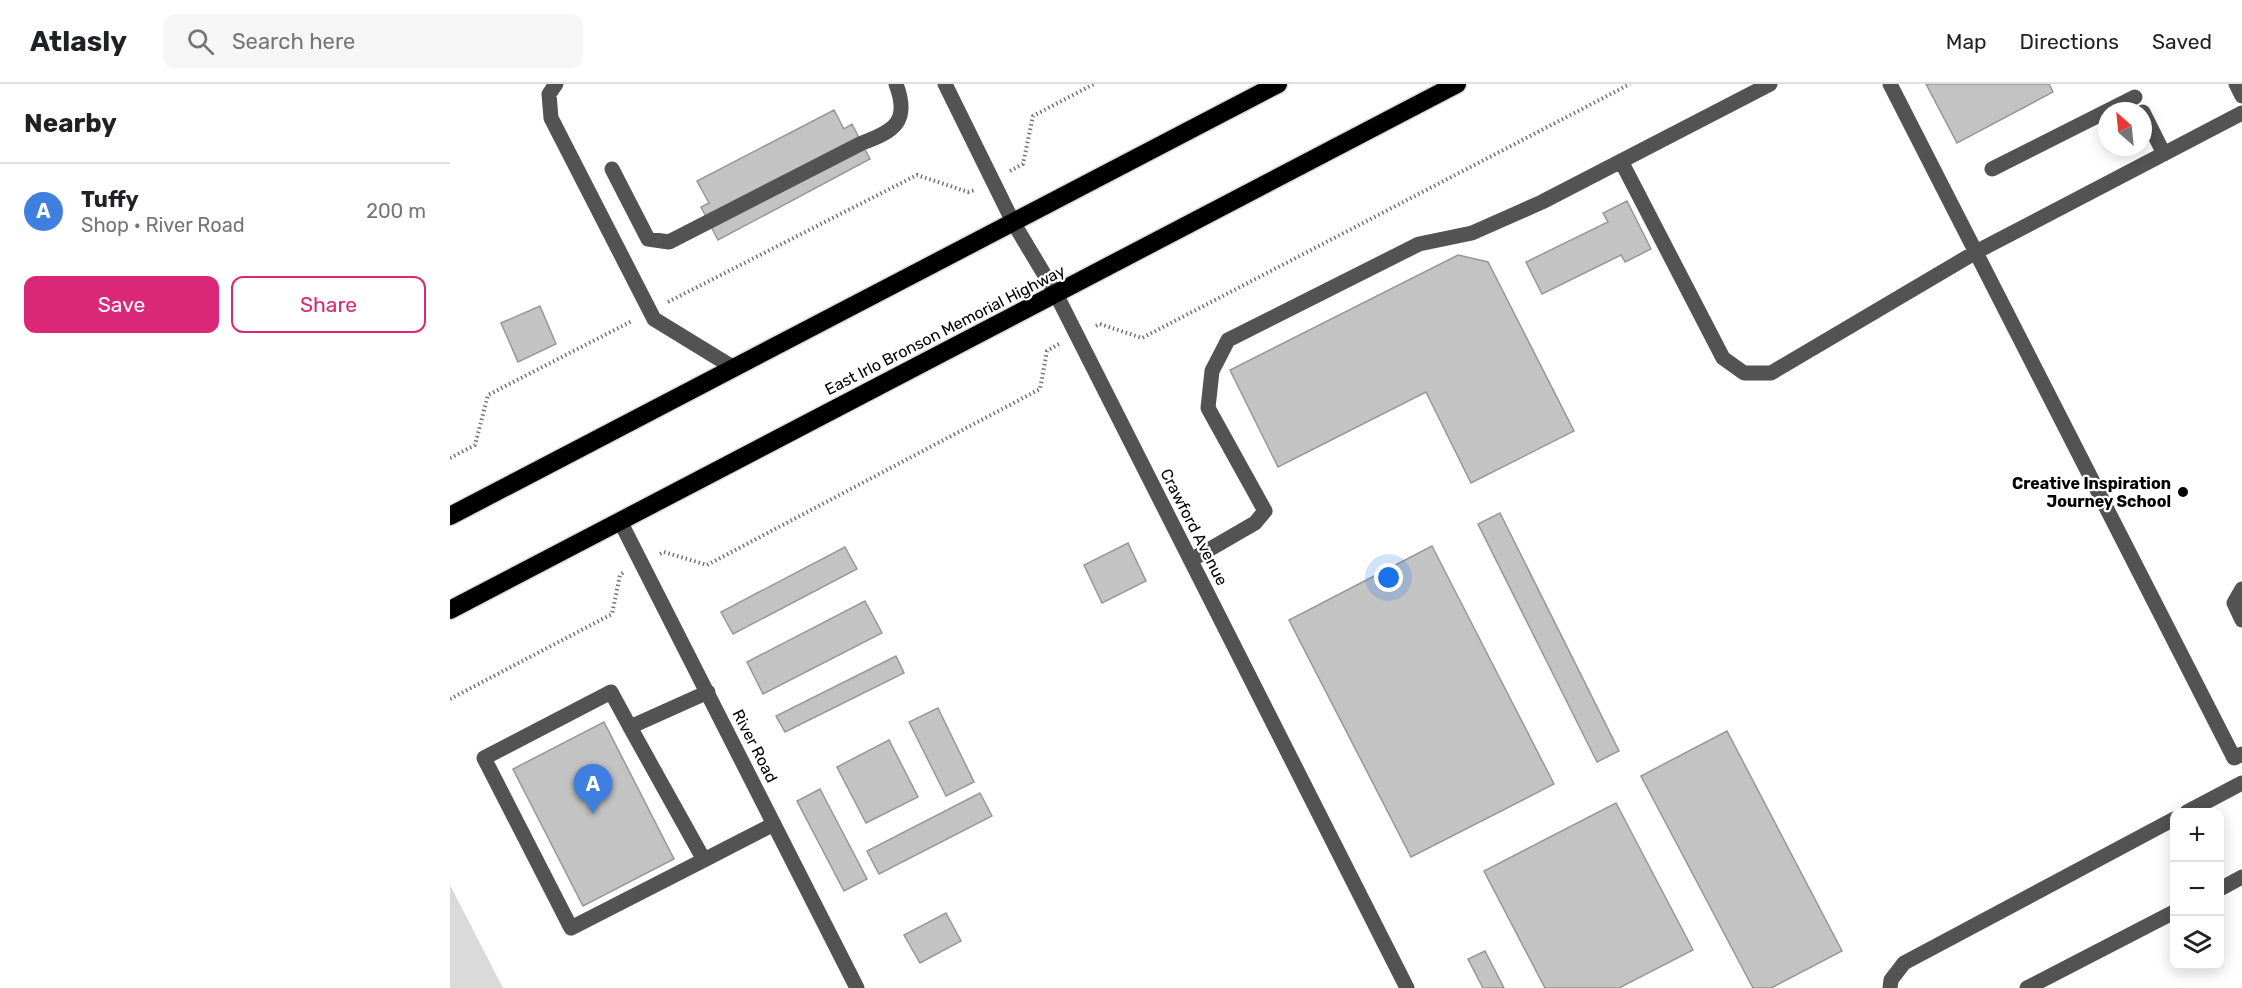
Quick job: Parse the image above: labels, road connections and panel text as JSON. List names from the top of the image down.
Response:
{
  "streets": {
    "highway": ["East Irlo Bronson Memorial Highway"],
    "street": ["Crawford Avenue", "River Road"]
  },
  "crossings": [
    ["East Irlo Bronson Memorial Highway", "Crawford Avenue"],
    ["East Irlo Bronson Memorial Highway", "River Road"]
  ],
  "places": ["Creative Inspiration Journey School"],
  "north": "top left",
  "page": {
    "header": "Atlasly",
    "search": "Search here",
    "nav": ["Map", "Directions", "Saved"],
    "heading": "Nearby",
    "list": [
      {
        "mark": "A",
        "name": "Tuffy",
        "note": "Shop · River Road",
        "value": "200 m"
      }
    ],
    "buttons": ["Save", "Share"],
    "pins": "A",
    "map_buttons": ["+", "−"]
  }
}
